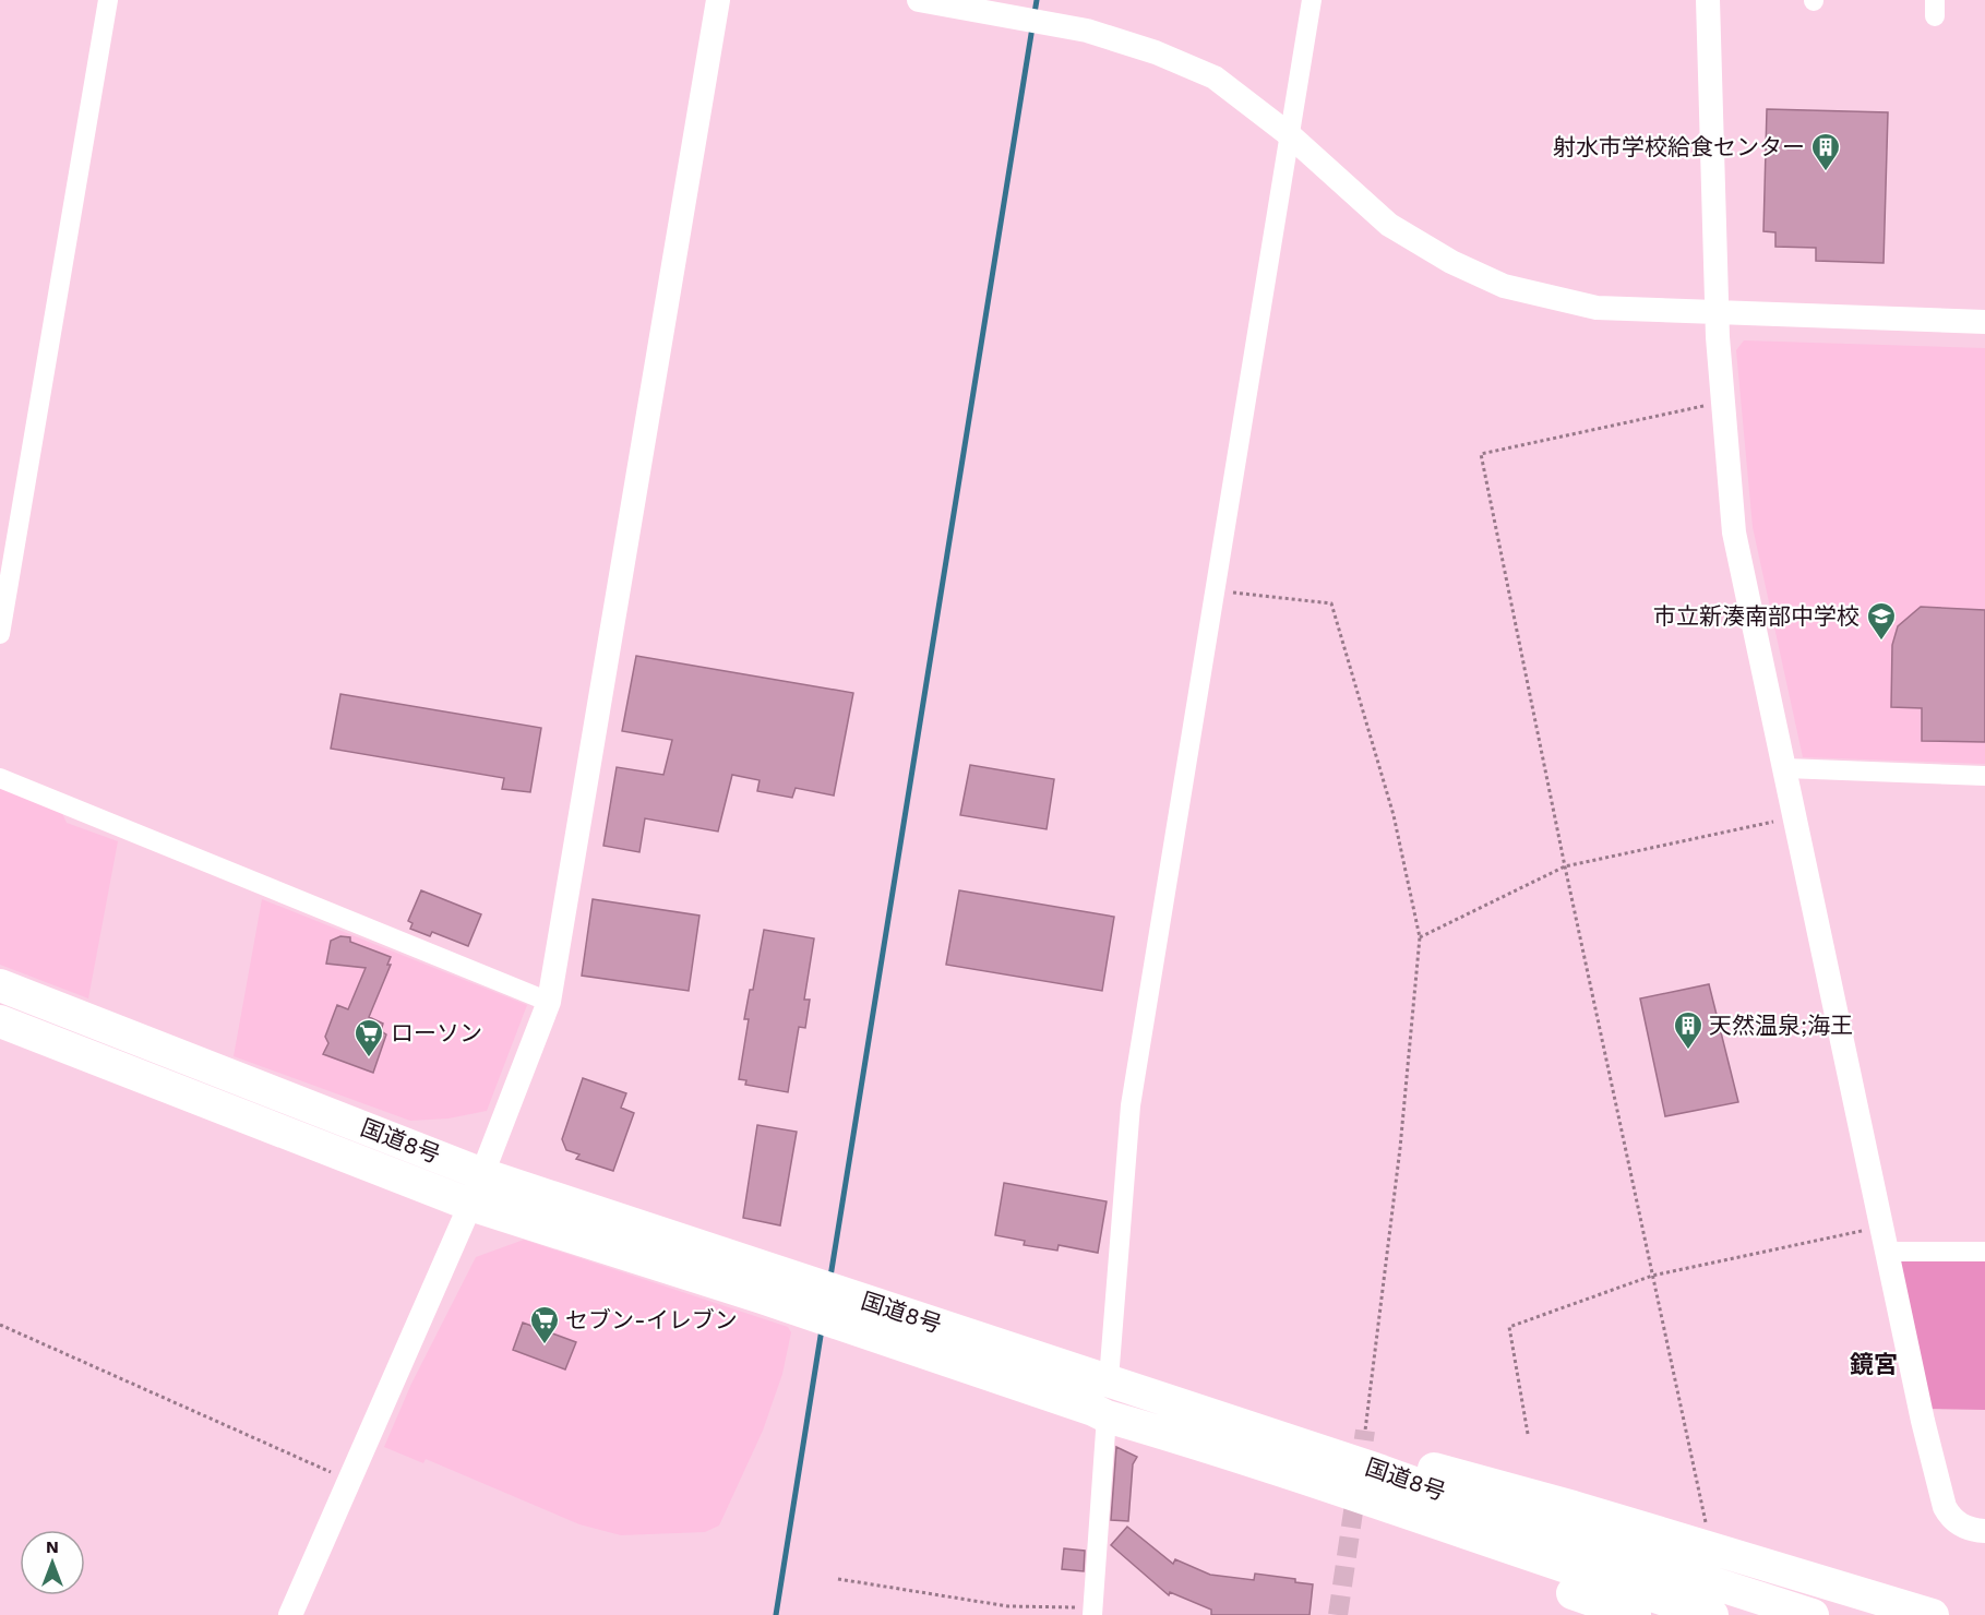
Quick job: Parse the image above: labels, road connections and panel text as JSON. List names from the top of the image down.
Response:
{
  "streets": {
    "highway": ["国道8号"]
  },
  "districts": ["鏡宮"],
  "places": {
    "building": ["射水市学校給食センター", "天然温泉;海王"],
    "school or university": ["市立新湊南部中学校"],
    "supermarket": ["ローソン", "セブン-イレブン"]
  },
  "north": "top"
}
